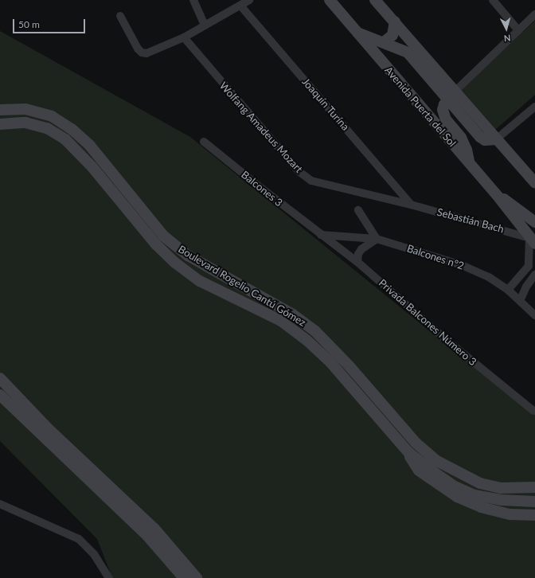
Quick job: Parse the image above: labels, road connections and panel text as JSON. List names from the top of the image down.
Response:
{
  "streets": {
    "main road": ["Avenida Puerta del Sol", "Boulevard Rogelio Cantú Gómez"],
    "street": [
      "Joaquín Turína",
      "Wolfang Amadeus Mozart",
      "Balcones 3",
      "Sebastián Bach",
      "Balcones n°2",
      "Privada Balcones Número 3"
    ]
  },
  "crossings": [
    ["Joaquín Turína", "Wolfang Amadeus Mozart"],
    ["Joaquín Turína", "Sebastián Bach"],
    ["Avenida Puerta del Sol", "Sebastián Bach"],
    ["Wolfang Amadeus Mozart", "Sebastián Bach"],
    ["Balcones 3", "Balcones n°2"],
    ["Balcones 3", "Privada Balcones Número 3"],
    ["Balcones n°2", "Privada Balcones Número 3"]
  ],
  "scale_bar": "50 m",
  "north": "bottom"
}
